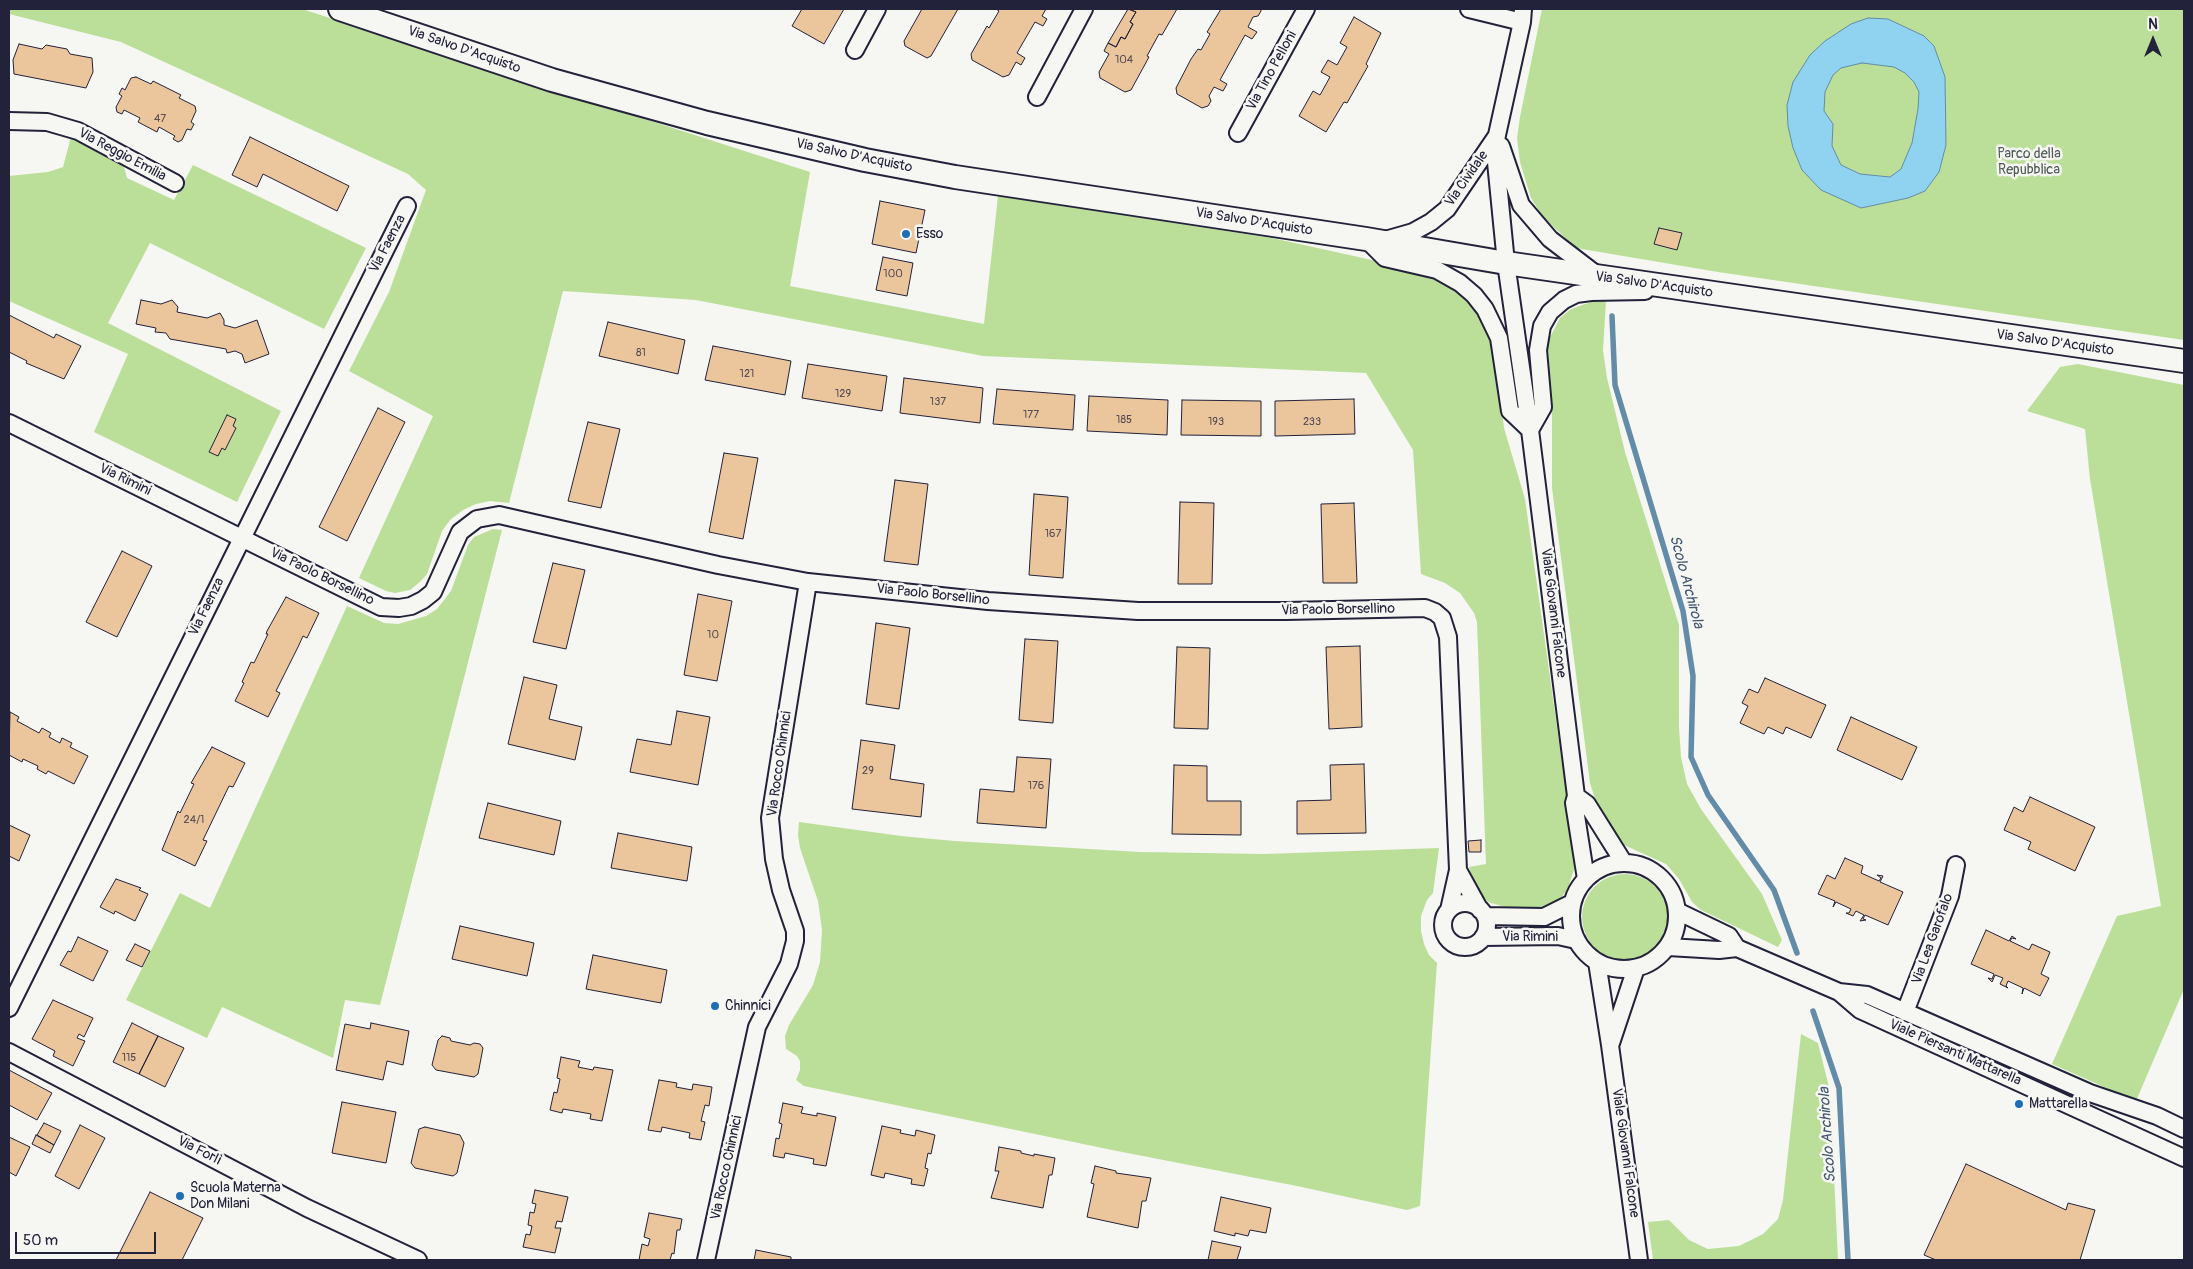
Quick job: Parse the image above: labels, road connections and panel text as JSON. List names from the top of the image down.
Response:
{
  "streets": {
    "street": [
      "Via Salvo D'Acquisto",
      "Via Tino Pelloni",
      "Via Reggio Emilia",
      "Via Cividale",
      "Via Faenza",
      "Via Rimini",
      "Via Paolo Borsellino",
      "Viale Giovanni Falcone",
      "Via Rocco Chinnici",
      "Via Lea Garofalo",
      "Viale Piersanti Mattarella",
      "Via Forlì"
    ]
  },
  "crossings": [
    ["Via Salvo D'Acquisto", "Via Cividale"],
    ["Via Salvo D'Acquisto", "Viale Giovanni Falcone"],
    ["Via Cividale", "Viale Giovanni Falcone"],
    ["Via Faenza", "Via Rimini"],
    ["Via Faenza", "Via Paolo Borsellino"],
    ["Via Rimini", "Via Paolo Borsellino"],
    ["Via Rimini", "Viale Giovanni Falcone"],
    ["Via Rimini", "Viale Piersanti Mattarella"],
    ["Via Paolo Borsellino", "Via Rocco Chinnici"],
    ["Viale Giovanni Falcone", "Viale Piersanti Mattarella"],
    ["Via Lea Garofalo", "Viale Piersanti Mattarella"]
  ],
  "water": ["Scolo Archirola"],
  "parks": ["Parco della Repubblica"],
  "places": [
    "Esso",
    "Chinnici",
    "Mattarella",
    "Scuola Materna Don Milani"
  ],
  "house_numbers": [
    "104",
    "47",
    "100",
    "81",
    "121",
    "129",
    "137",
    "177",
    "185",
    "193",
    "233",
    "167",
    "10",
    "29",
    "176",
    "24/1",
    "115"
  ],
  "scale_bar": "50 m",
  "north": "top"
}
